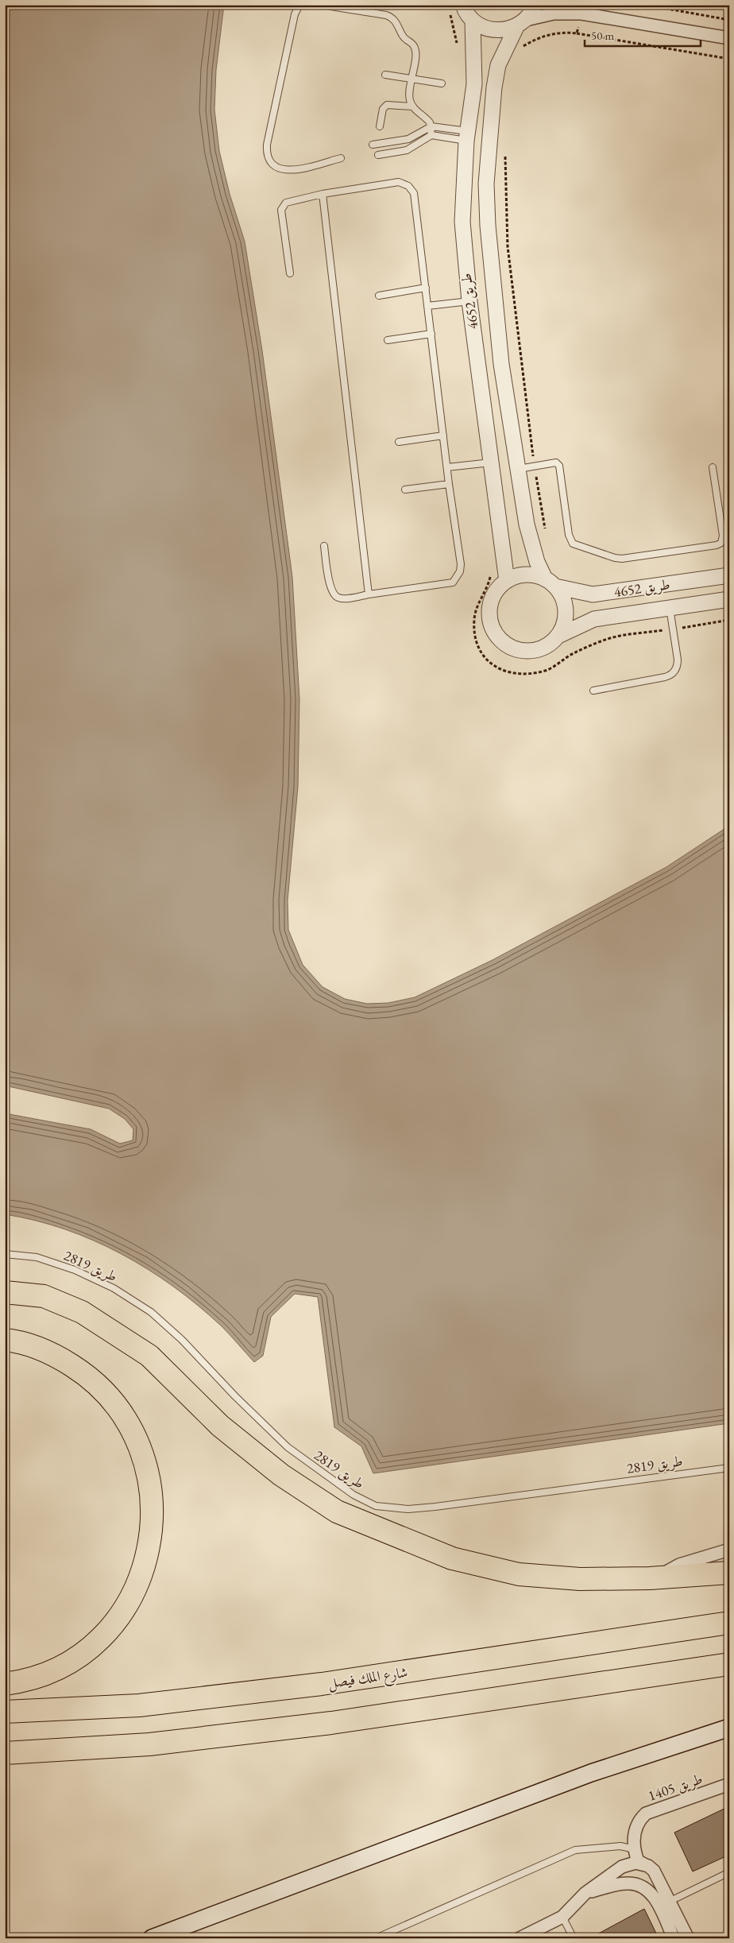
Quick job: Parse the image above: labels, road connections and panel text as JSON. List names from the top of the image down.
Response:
{
  "streets": {
    "highway": ["شارع الملك فيصل"],
    "street": ["طريق 4652", "طريق 1405"],
    "lane": ["طريق 2819"]
  },
  "scale_bar": "50 m"
}
